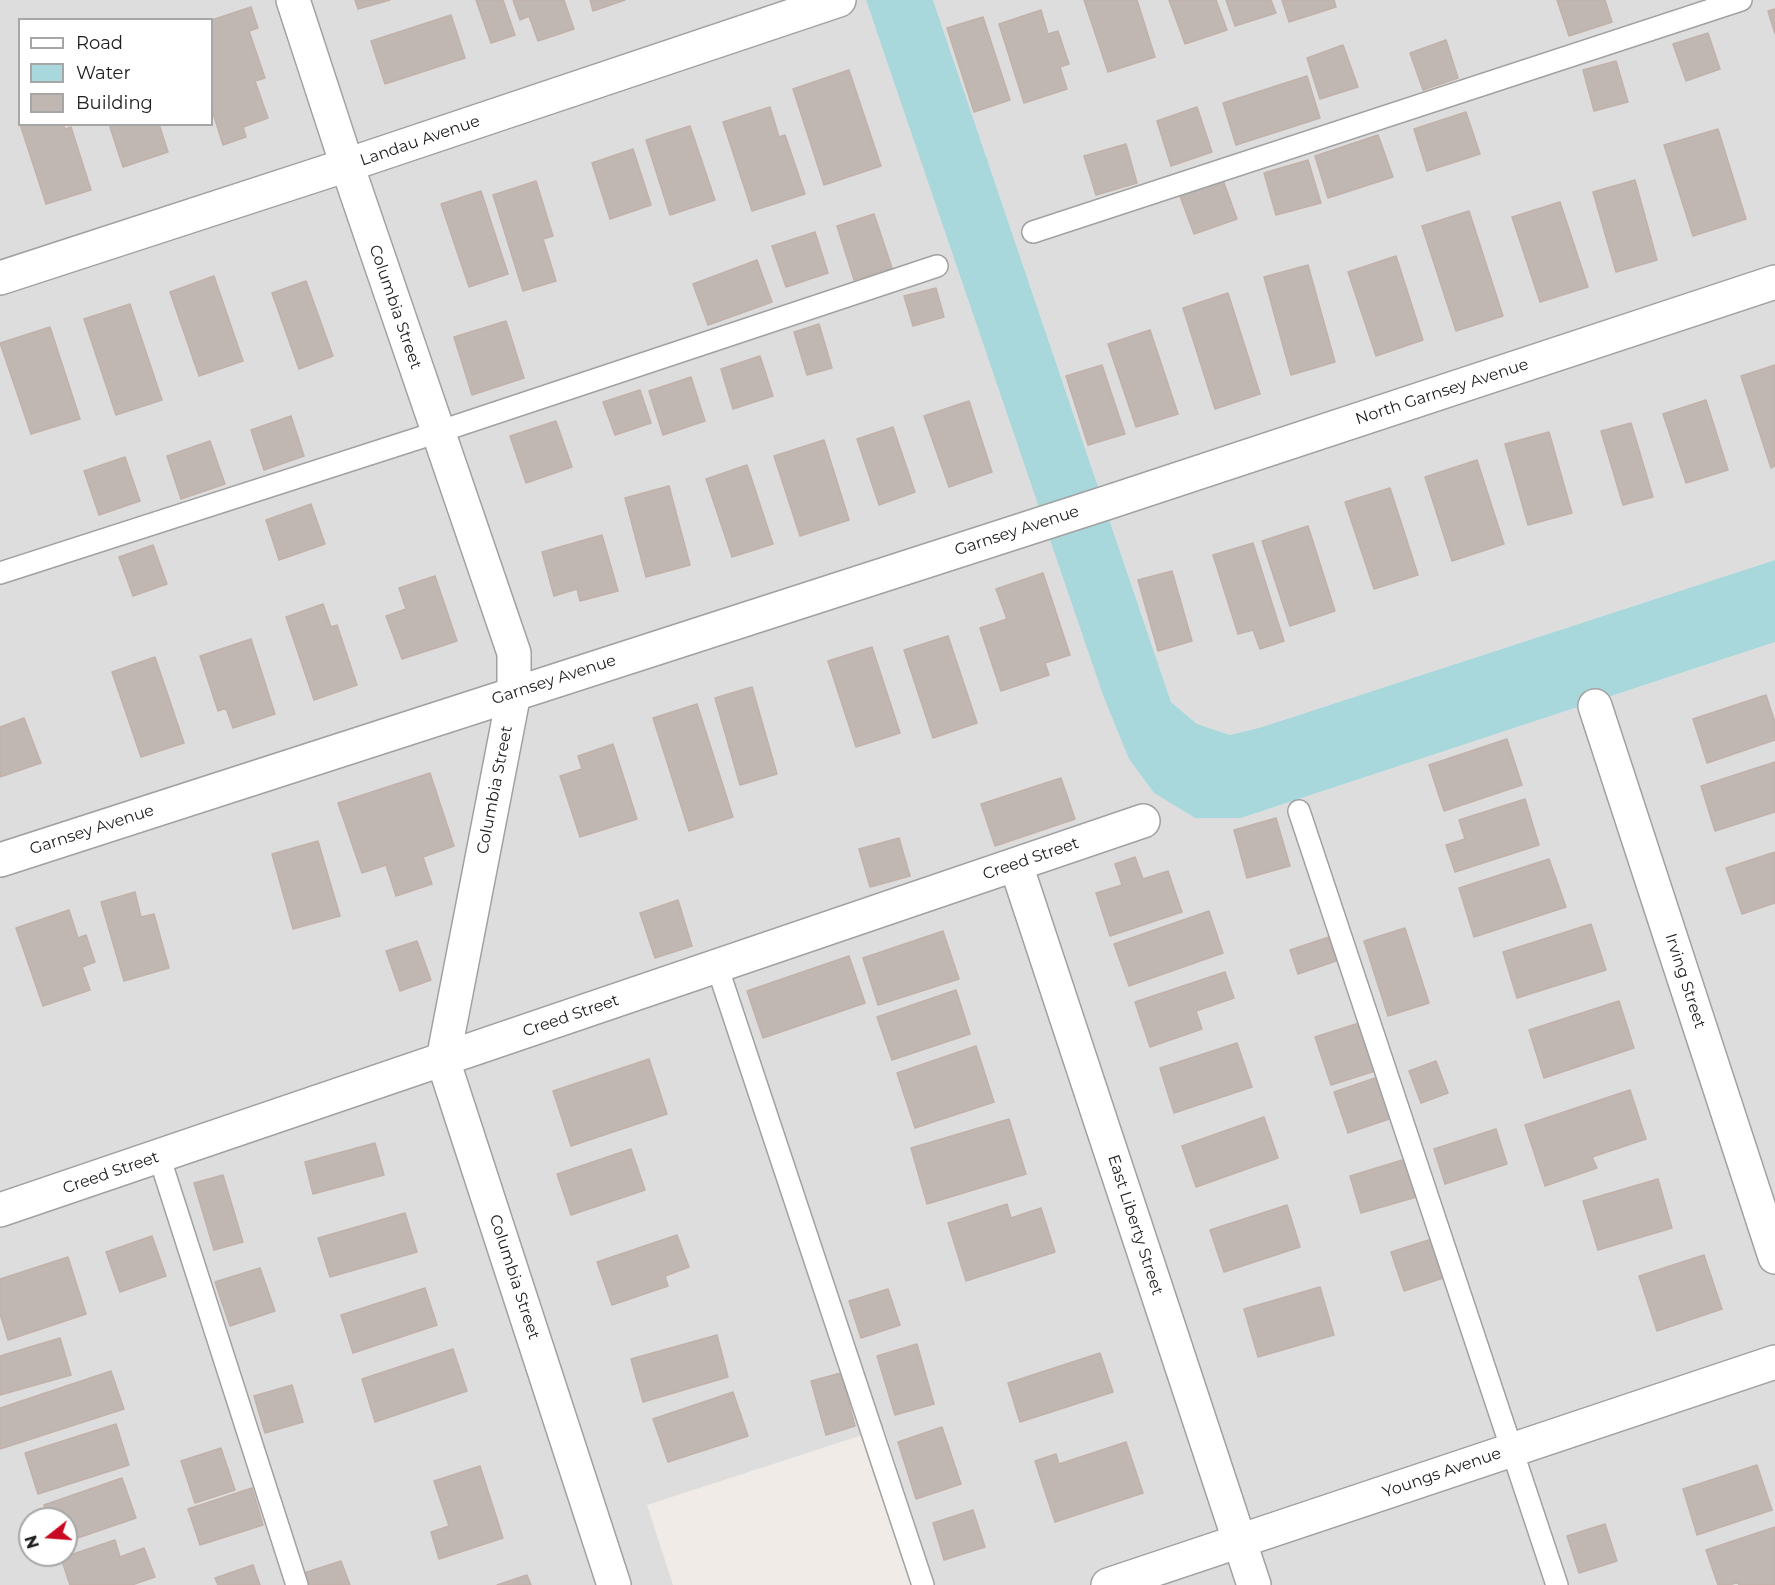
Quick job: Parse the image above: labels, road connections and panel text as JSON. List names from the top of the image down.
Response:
{
  "streets": {
    "street": [
      "Landau Avenue",
      "Columbia Street",
      "North Garnsey Avenue",
      "Garnsey Avenue",
      "Creed Street",
      "Irving Street",
      "East Liberty Street",
      "Youngs Avenue"
    ]
  },
  "crossings": [
    ["Landau Avenue", "Columbia Street"],
    ["Columbia Street", "Garnsey Avenue"],
    ["Columbia Street", "Creed Street"],
    ["North Garnsey Avenue", "Garnsey Avenue"],
    ["Creed Street", "East Liberty Street"],
    ["East Liberty Street", "Youngs Avenue"]
  ],
  "legend": ["Road", "Water", "Building"],
  "north": "left"
}
